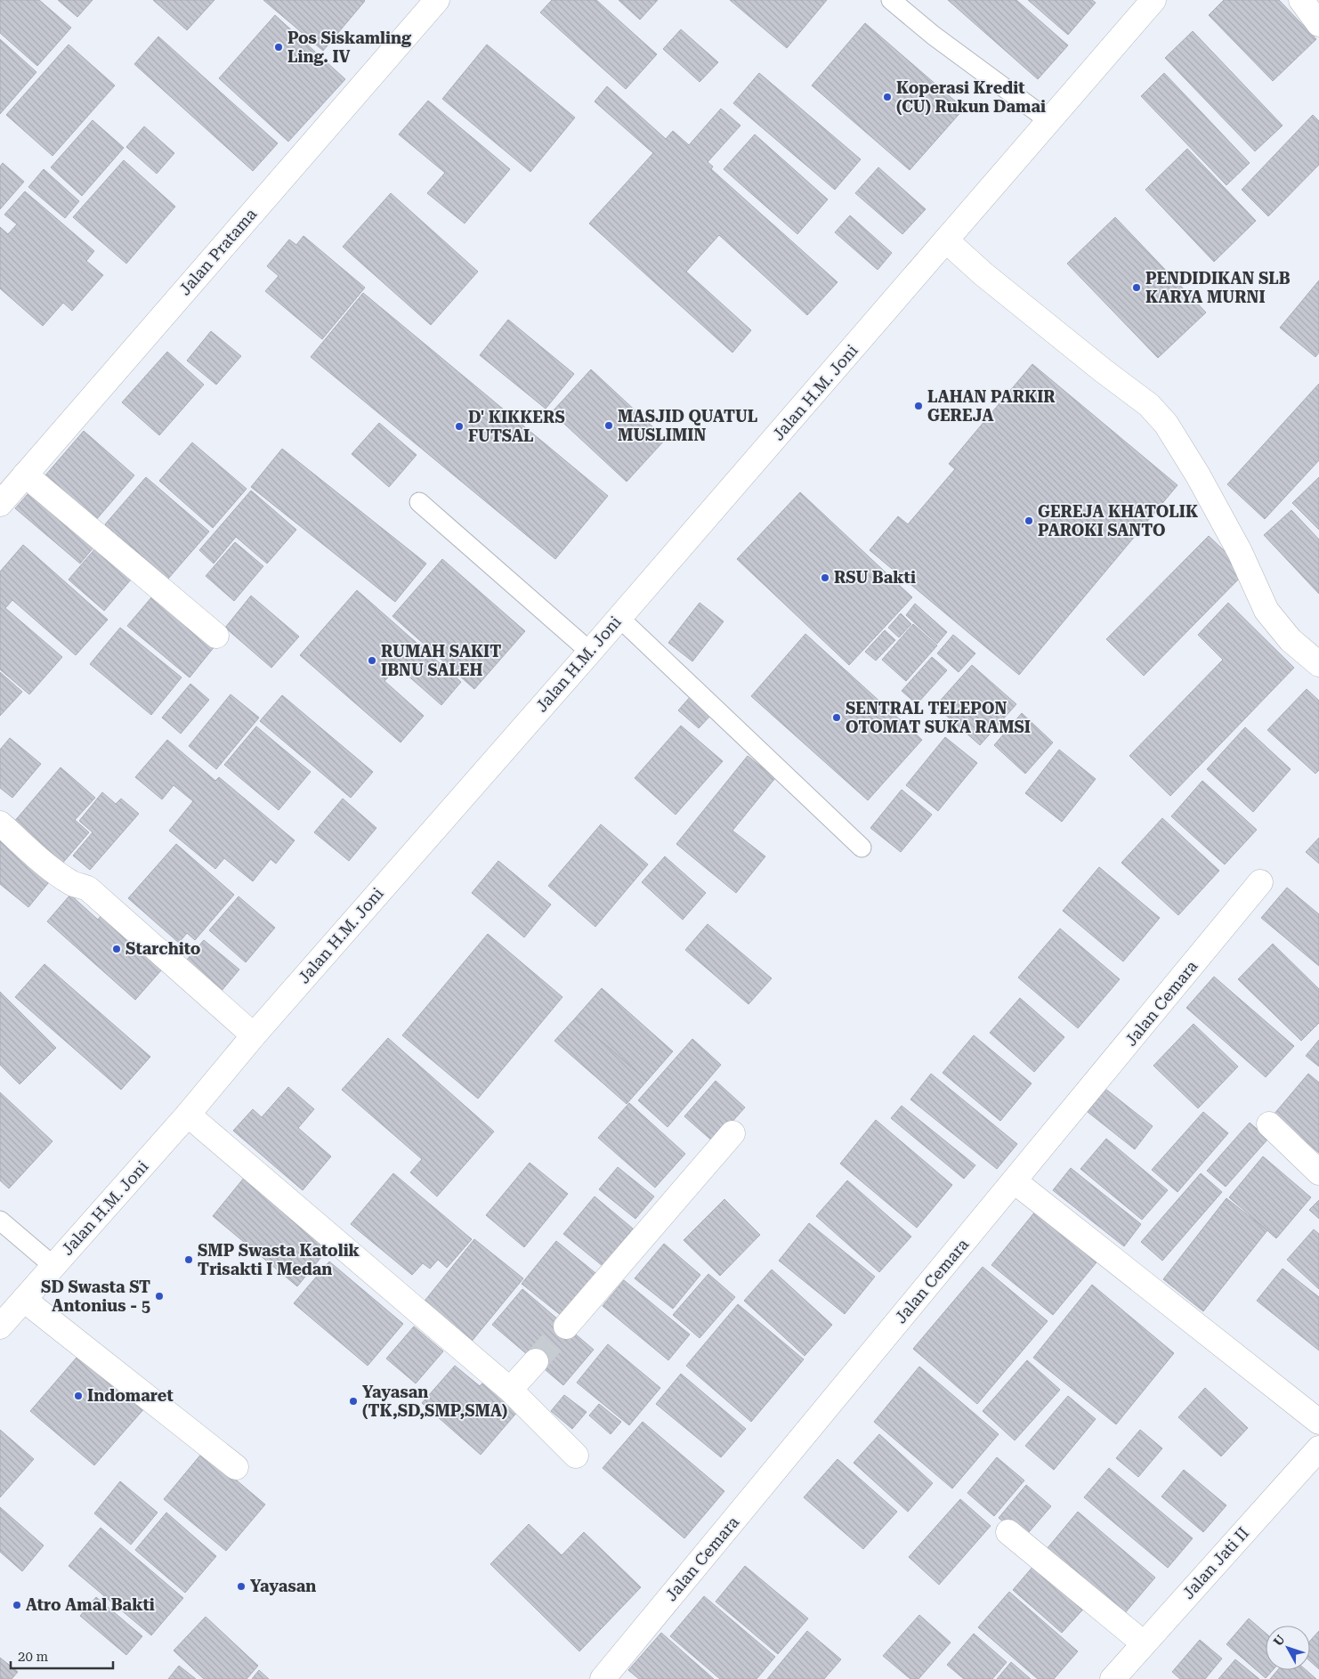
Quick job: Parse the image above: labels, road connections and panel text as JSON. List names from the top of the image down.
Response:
{
  "streets": {
    "street": [
      "Jalan Pratama",
      "Jalan H.M. Joni",
      "Jalan Cemara",
      "Jalan Jati II"
    ]
  },
  "places": [
    "Pos Siskamling Ling. IV",
    "Koperasi Kredit (CU) Rukun Damai",
    "PENDIDIKAN SLB KARYA MURNI",
    "LAHAN PARKIR GEREJA",
    "MASJID QUATUL MUSLIMIN",
    "D' KIKKERS FUTSAL",
    "GEREJA KHATOLIK PAROKI SANTO",
    "RSU Bakti",
    "RUMAH SAKIT IBNU SALEH",
    "SENTRAL TELEPON OTOMAT SUKA RAMSI",
    "Starchito",
    "SMP Swasta Katolik Trisakti I Medan",
    "SD Swasta ST Antonius - 5",
    "Indomaret",
    "Yayasan (TK,SD,SMP,SMA)",
    "Yayasan",
    "Atro Amal Bakti"
  ],
  "scale_bar": "20 m",
  "north": "top left"
}
